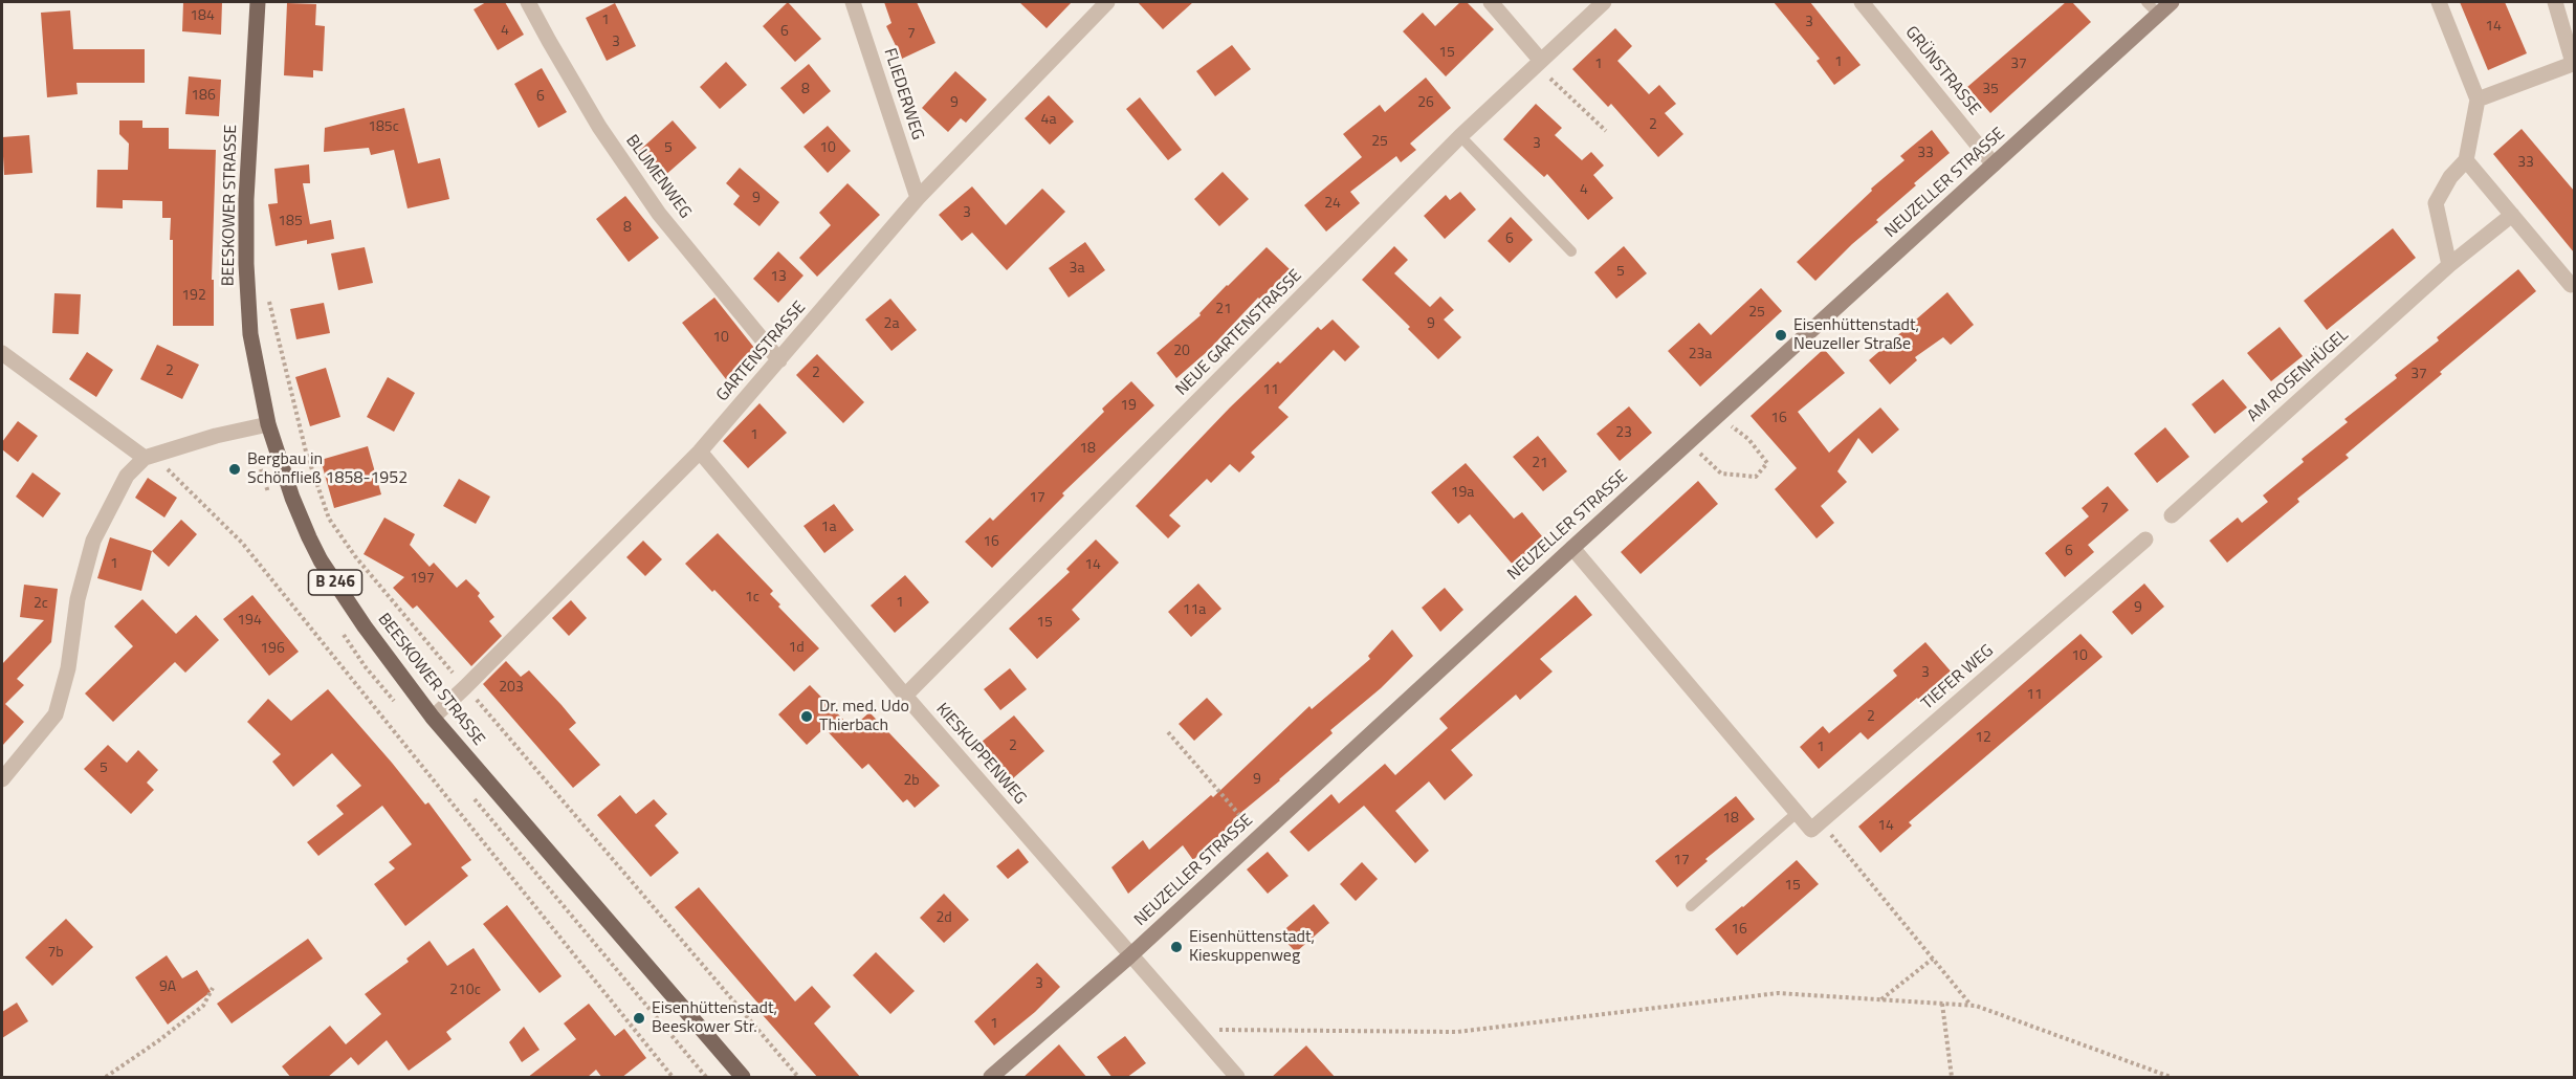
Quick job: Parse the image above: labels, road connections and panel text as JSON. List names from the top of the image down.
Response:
{
  "streets": {
    "main road": ["NEUZELLER STRASSE", "BEESKOWER STRASSE", "B 246"],
    "street": [
      "GRÜNSTRASSE",
      "FLIEDERWEG",
      "BLUMENWEG",
      "NEUE GARTENSTRASSE",
      "GARTENSTRASSE",
      "AM ROSENHÜGEL",
      "TIEFER WEG",
      "KIESKUPPENWEG"
    ]
  },
  "crossings": [
    ["GRÜNSTRASSE", "NEUZELLER STRASSE"],
    ["FLIEDERWEG", "GARTENSTRASSE"],
    ["BLUMENWEG", "GARTENSTRASSE"],
    ["NEUZELLER STRASSE", "KIESKUPPENWEG"],
    ["BEESKOWER STRASSE", "GARTENSTRASSE"],
    ["NEUE GARTENSTRASSE", "KIESKUPPENWEG"],
    ["GARTENSTRASSE", "KIESKUPPENWEG"]
  ],
  "places": [
    "Eisenhüttenstadt, Neuzeller Straße",
    "Bergbau in Schönfließ 1858-1952",
    "Dr. med. Udo Thierbach",
    "Eisenhüttenstadt, Kieskuppenweg",
    "Eisenhüttenstadt, Beeskower Str."
  ],
  "house_numbers": [
    "184",
    "1",
    "3",
    "14",
    "4",
    "6",
    "7",
    "3",
    "15",
    "1",
    "1",
    "37",
    "8",
    "35",
    "186",
    "6",
    "9",
    "26",
    "4a",
    "2",
    "185c",
    "25",
    "3",
    "5",
    "10",
    "33",
    "33",
    "4",
    "9",
    "24",
    "3",
    "185",
    "8",
    "6",
    "3a",
    "5",
    "13",
    "192",
    "21",
    "25",
    "2a",
    "9",
    "10",
    "20",
    "23a",
    "2",
    "2",
    "37",
    "11",
    "19",
    "16",
    "23",
    "1",
    "18",
    "21",
    "19a",
    "17",
    "7",
    "1a",
    "16",
    "6",
    "1",
    "14",
    "197",
    "1c",
    "1",
    "2c",
    "9",
    "11a",
    "194",
    "15",
    "1d",
    "196",
    "10",
    "3",
    "203",
    "11",
    "2",
    "12",
    "2",
    "1",
    "5",
    "9",
    "2b",
    "18",
    "14",
    "17",
    "15",
    "2d",
    "16",
    "7b",
    "3",
    "9A",
    "210c",
    "1"
  ]
}
